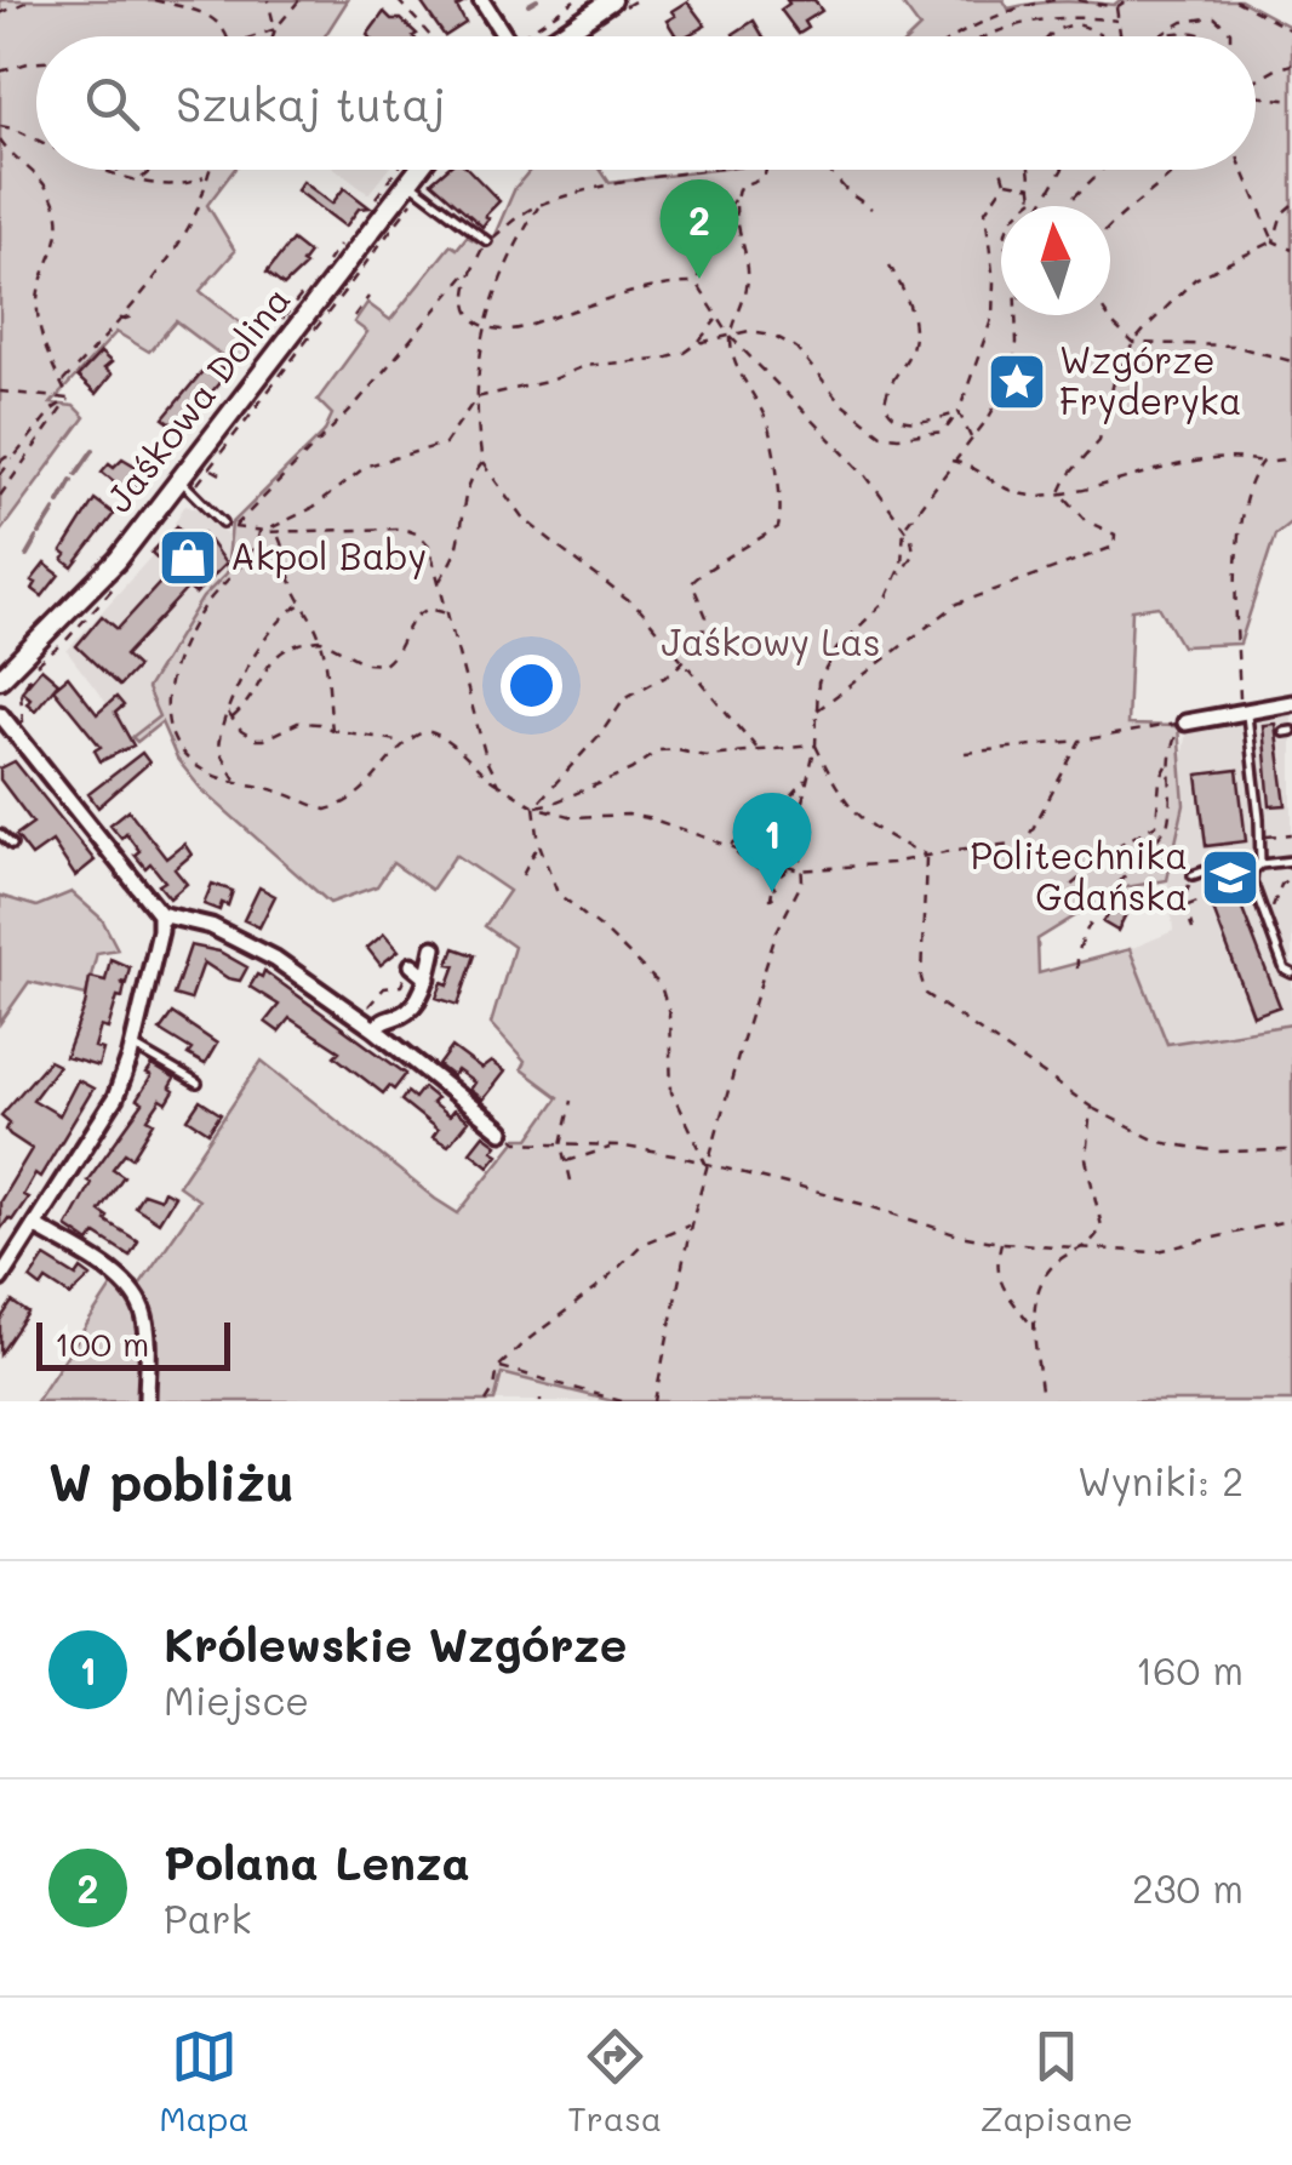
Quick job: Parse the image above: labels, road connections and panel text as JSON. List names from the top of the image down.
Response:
{
  "streets": {
    "street": ["Jaśkowa Dolina"]
  },
  "parks": ["Jaśkowy Las"],
  "places": {
    "place": ["Wzgórze Fryderyka"],
    "shop": ["Akpol Baby"],
    "school or university": ["Politechnika Gdańska"]
  },
  "scale_bar": "100 m",
  "north": "top",
  "page": {
    "search": "Szukaj tutaj",
    "pins": ["2", "1"],
    "scale": "100 m",
    "heading": ["W pobliżu", "Wyniki: 2"],
    "list": [
      {
        "mark": "1",
        "name": "Królewskie Wzgórze",
        "note": "Miejsce",
        "value": "160 m"
      },
      {
        "mark": "2",
        "name": "Polana Lenza",
        "note": "Park",
        "value": "230 m"
      }
    ],
    "nav": ["Mapa", "Trasa", "Zapisane"]
  }
}
